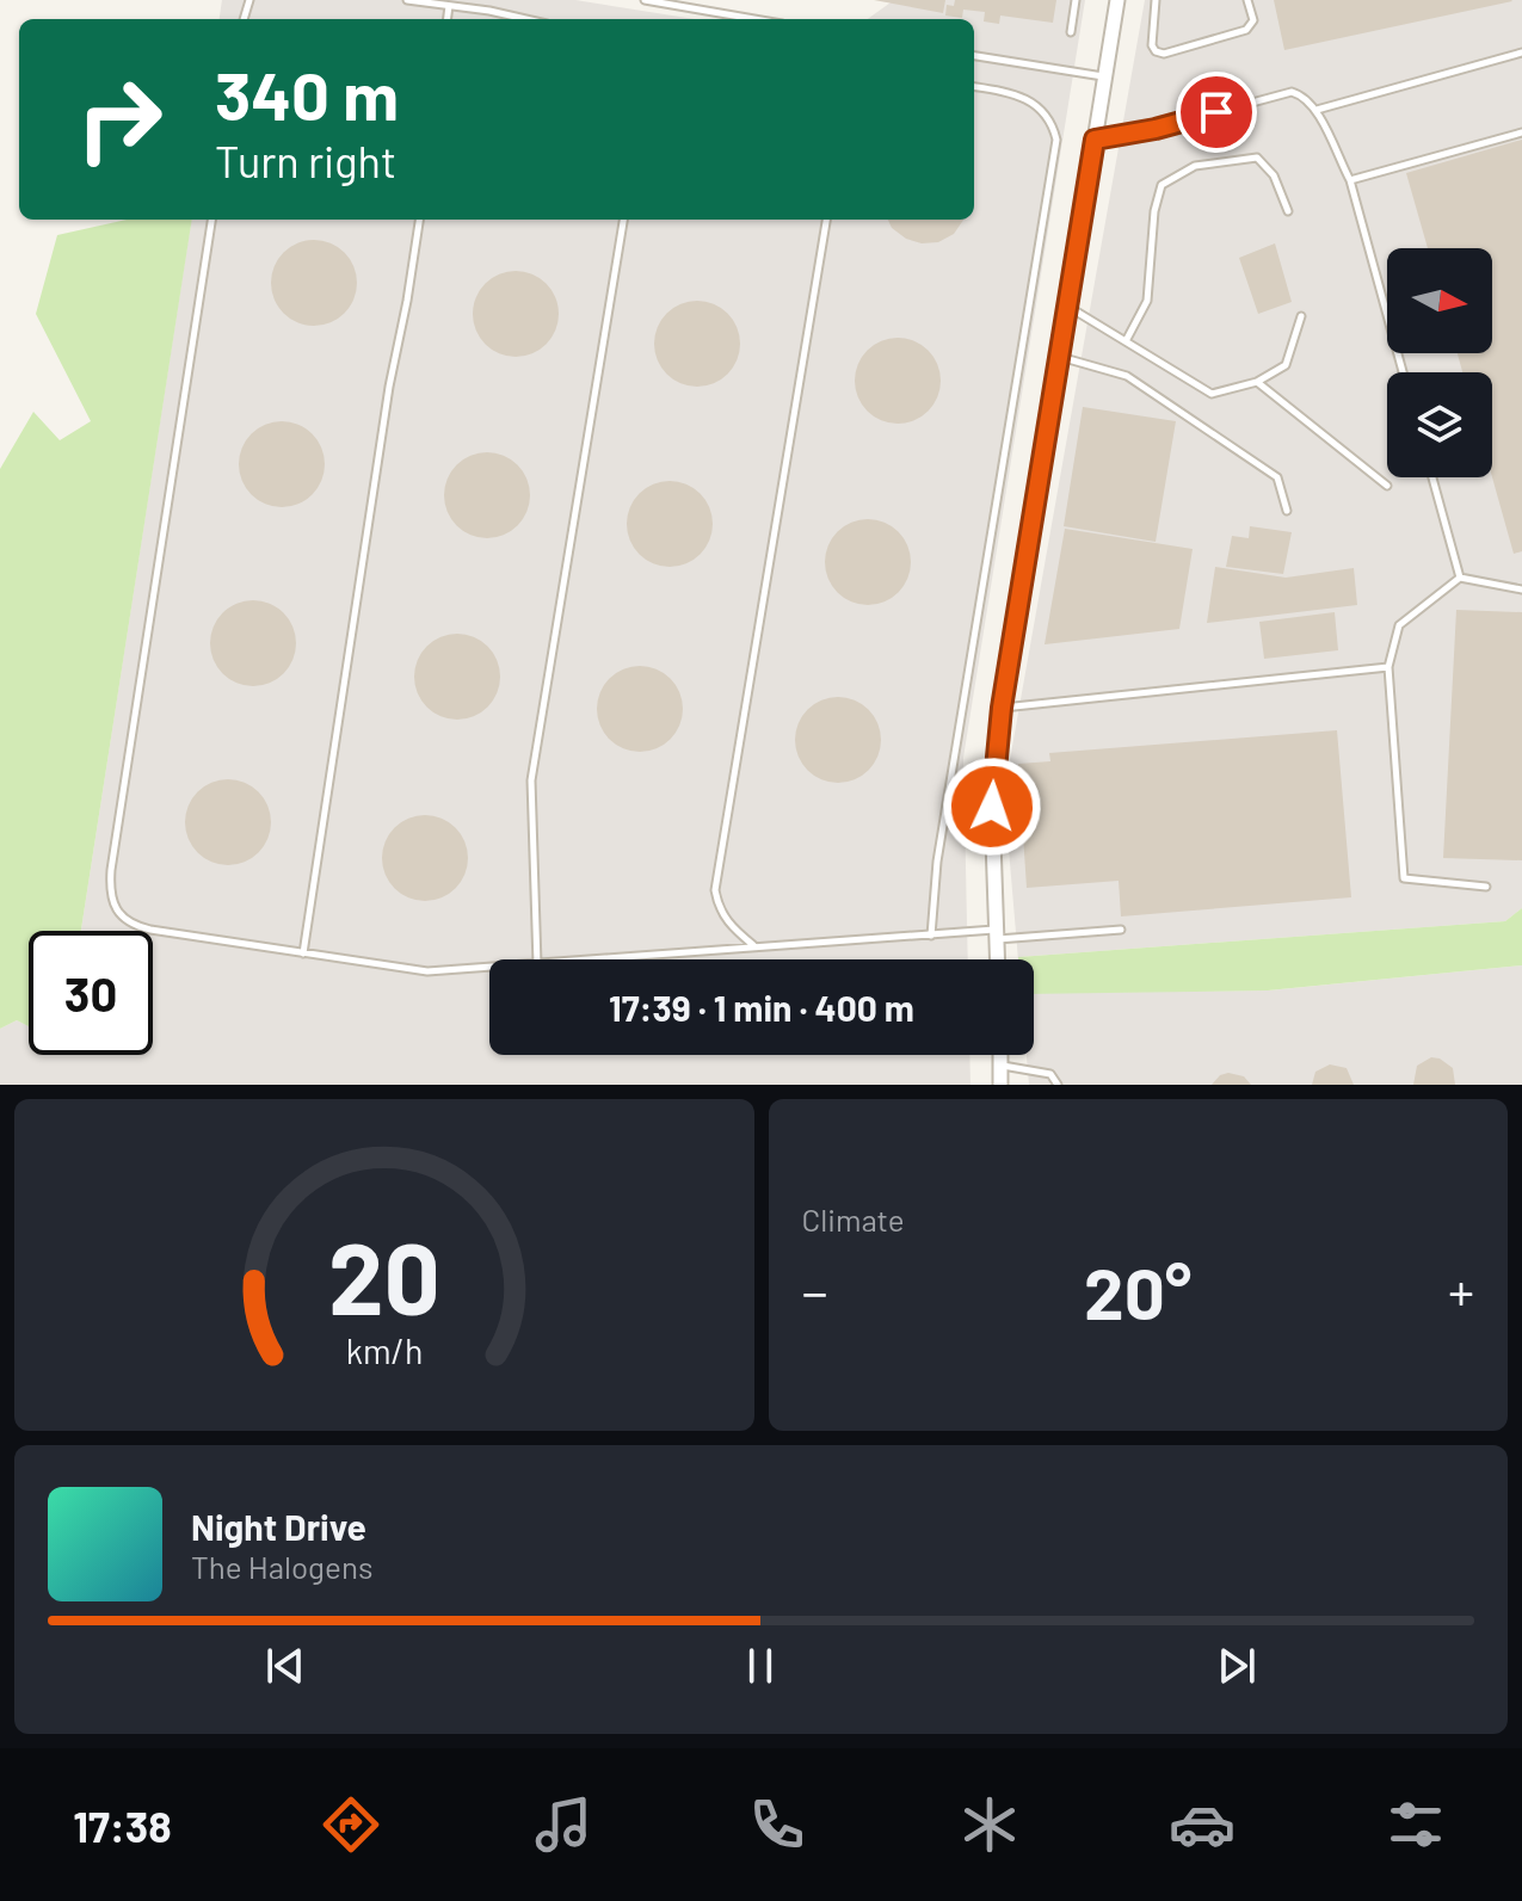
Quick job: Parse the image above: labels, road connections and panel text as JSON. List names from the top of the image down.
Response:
{
  "north": "right",
  "page": {
    "turn": ["340 m", "Turn right"],
    "limit": "30",
    "trip": "17:39 · 1 min · 400 m",
    "tile": "Climate",
    "heat": ["−", "20°", "+"],
    "song": ["Night Drive", "The Halogens"],
    "tabs": "17:38",
    "gauge": ["20", "km/h"]
  }
}
